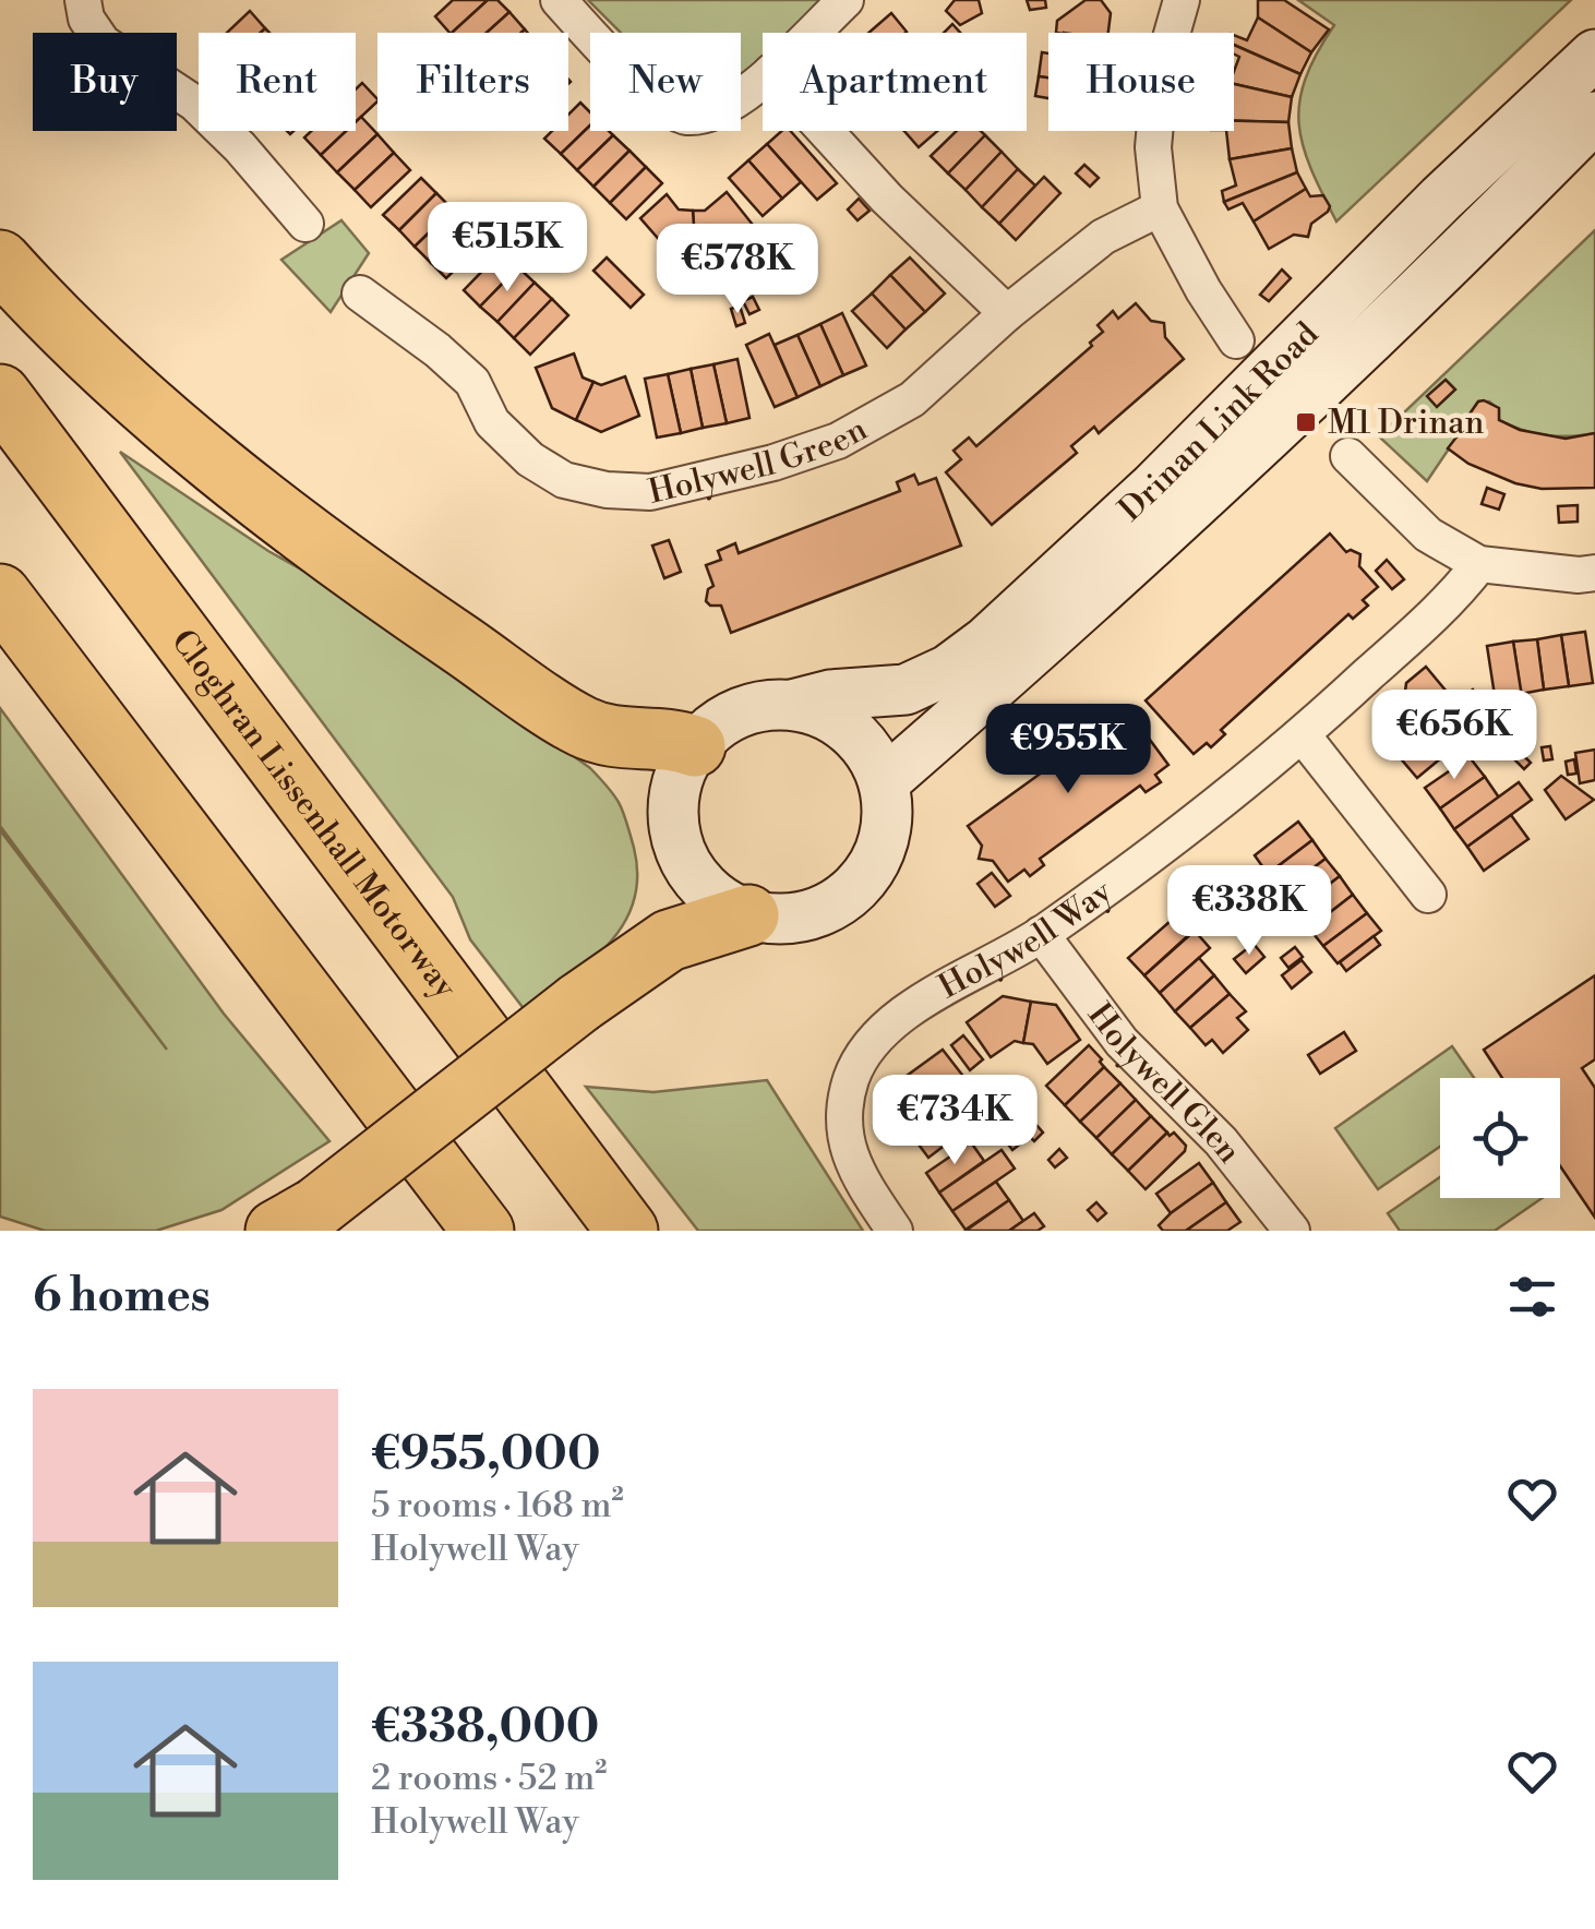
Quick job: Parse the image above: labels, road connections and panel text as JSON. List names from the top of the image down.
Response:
{
  "streets": {
    "highway": ["Cloghran Lissenhall Motorway"],
    "main road": ["Drinan Link Road"],
    "street": ["Holywell Green", "Holywell Way", "Holywell Glen"]
  },
  "crossings": [
    ["Holywell Way", "Holywell Glen"]
  ],
  "places": {
    "transit": ["M1 Drinan"]
  },
  "page": {
    "chip": [
      "Buy",
      "Rent",
      "Filters",
      "New",
      "Apartment",
      "House"
    ],
    "price": [
      "€515K",
      "€578K",
      "€656K",
      "€955K",
      "€338K",
      "€734K"
    ],
    "heading": "6 homes",
    "list": [
      {
        "name": "€955,000",
        "note": "5 rooms · 168 m² · Holywell Way"
      },
      {
        "name": "€338,000",
        "note": "2 rooms · 52 m² · Holywell Way"
      }
    ]
  }
}
